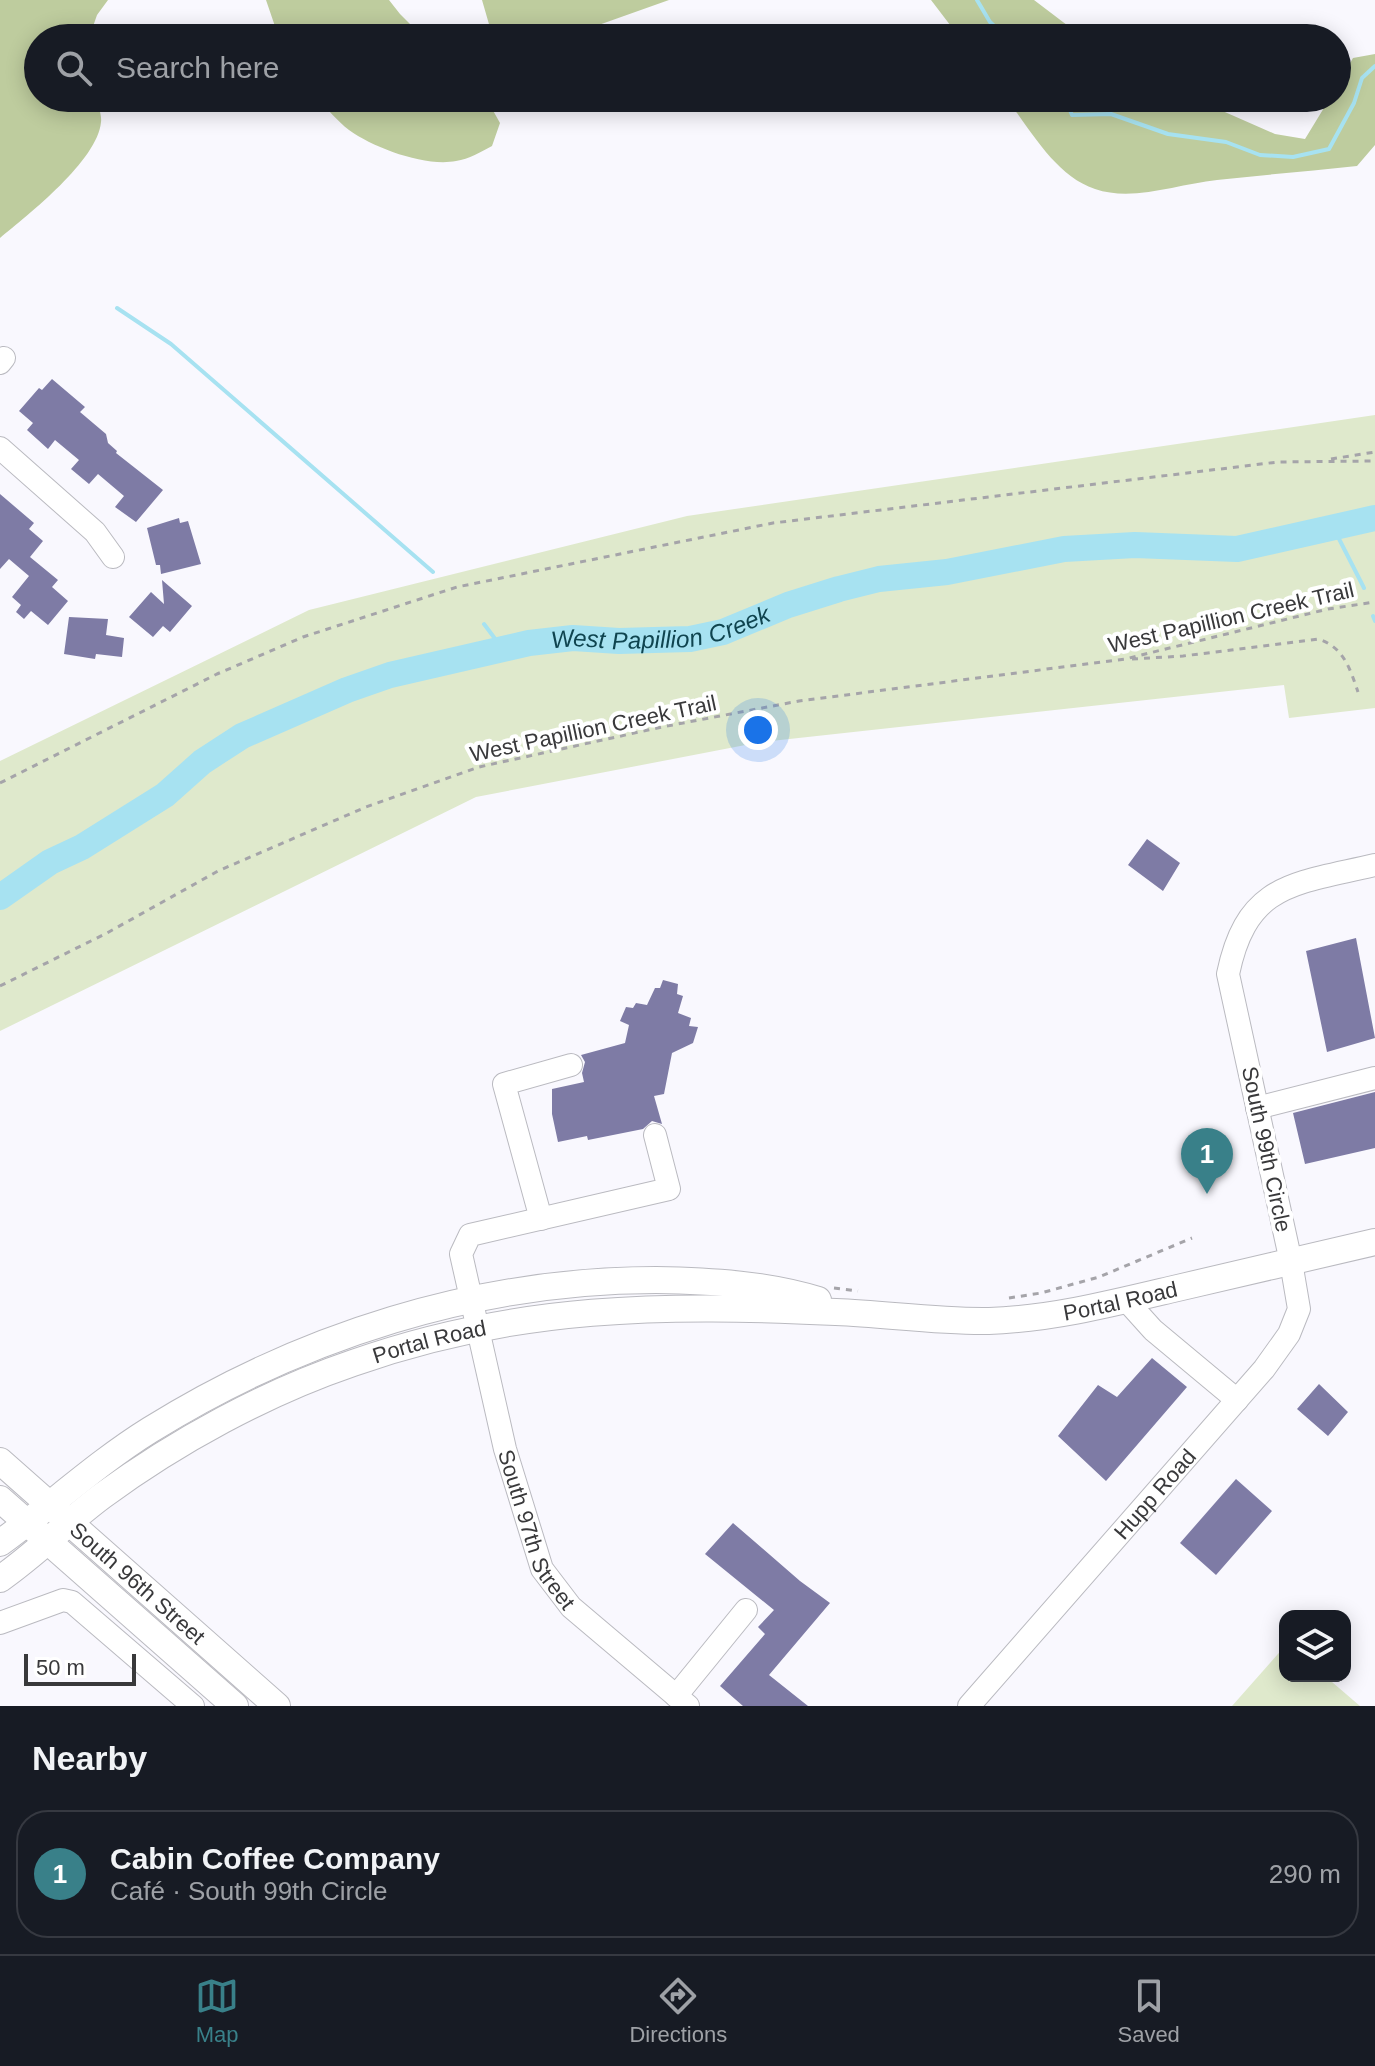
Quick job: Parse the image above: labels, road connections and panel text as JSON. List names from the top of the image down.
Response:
{
  "streets": {
    "main road": ["Portal Road", "South 96th Street"],
    "street": ["South 99th Circle", "Hupp Road", "South 97th Street"],
    "path": ["West Papillion Creek Trail"]
  },
  "crossings": [
    ["South 99th Circle", "Portal Road"],
    ["South 99th Circle", "Hupp Road"],
    ["Portal Road", "Hupp Road"],
    ["Portal Road", "South 97th Street"],
    ["Portal Road", "South 96th Street"]
  ],
  "water": ["West Papillion Creek"],
  "scale_bar": "50 m",
  "page": {
    "search": "Search here",
    "pins": "1",
    "scale": "50 m",
    "heading": "Nearby",
    "list": [
      {
        "mark": "1",
        "name": "Cabin Coffee Company",
        "note": "Café · South 99th Circle",
        "value": "290 m"
      }
    ],
    "nav": ["Map", "Directions", "Saved"]
  }
}
